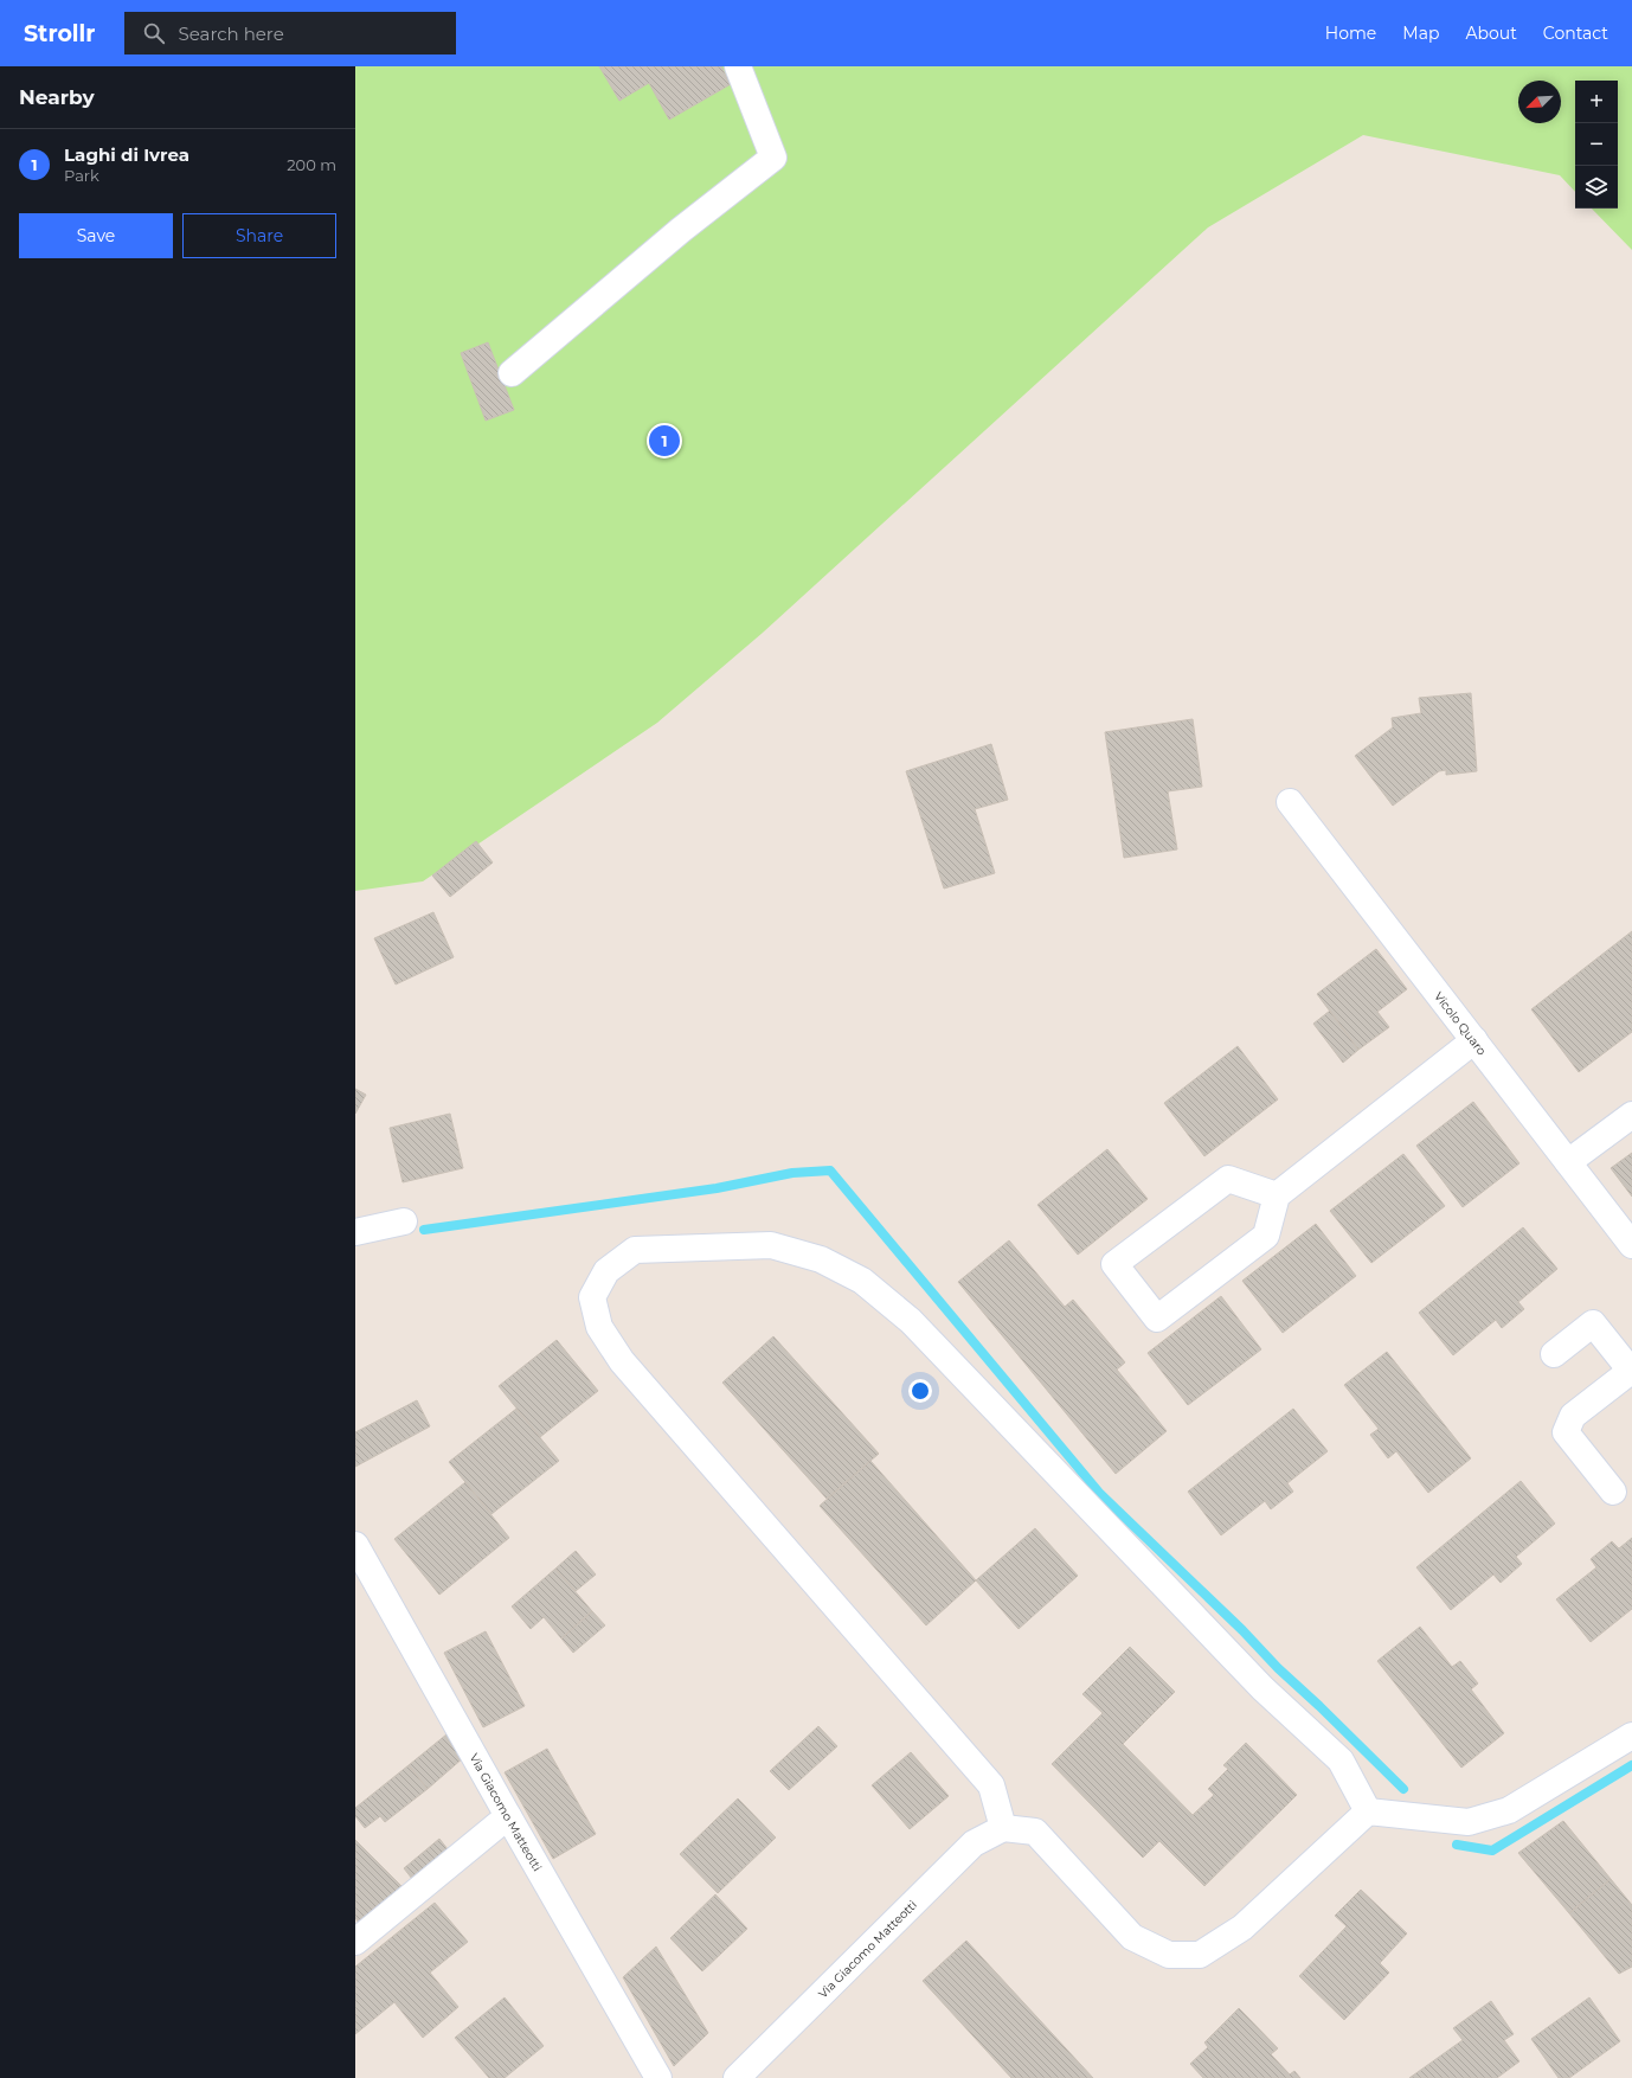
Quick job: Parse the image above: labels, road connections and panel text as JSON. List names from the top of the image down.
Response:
{
  "streets": {
    "street": ["Vicolo Quaro", "Via Giacomo Matteotti"]
  },
  "north": "bottom left",
  "page": {
    "header": "Strollr",
    "search": "Search here",
    "nav": [
      "Home",
      "Map",
      "About",
      "Contact"
    ],
    "heading": "Nearby",
    "map_buttons": ["+", "−"],
    "list": [
      {
        "mark": "1",
        "name": "Laghi di Ivrea",
        "note": "Park",
        "value": "200 m"
      }
    ],
    "buttons": ["Save", "Share"],
    "pins": "1"
  }
}
